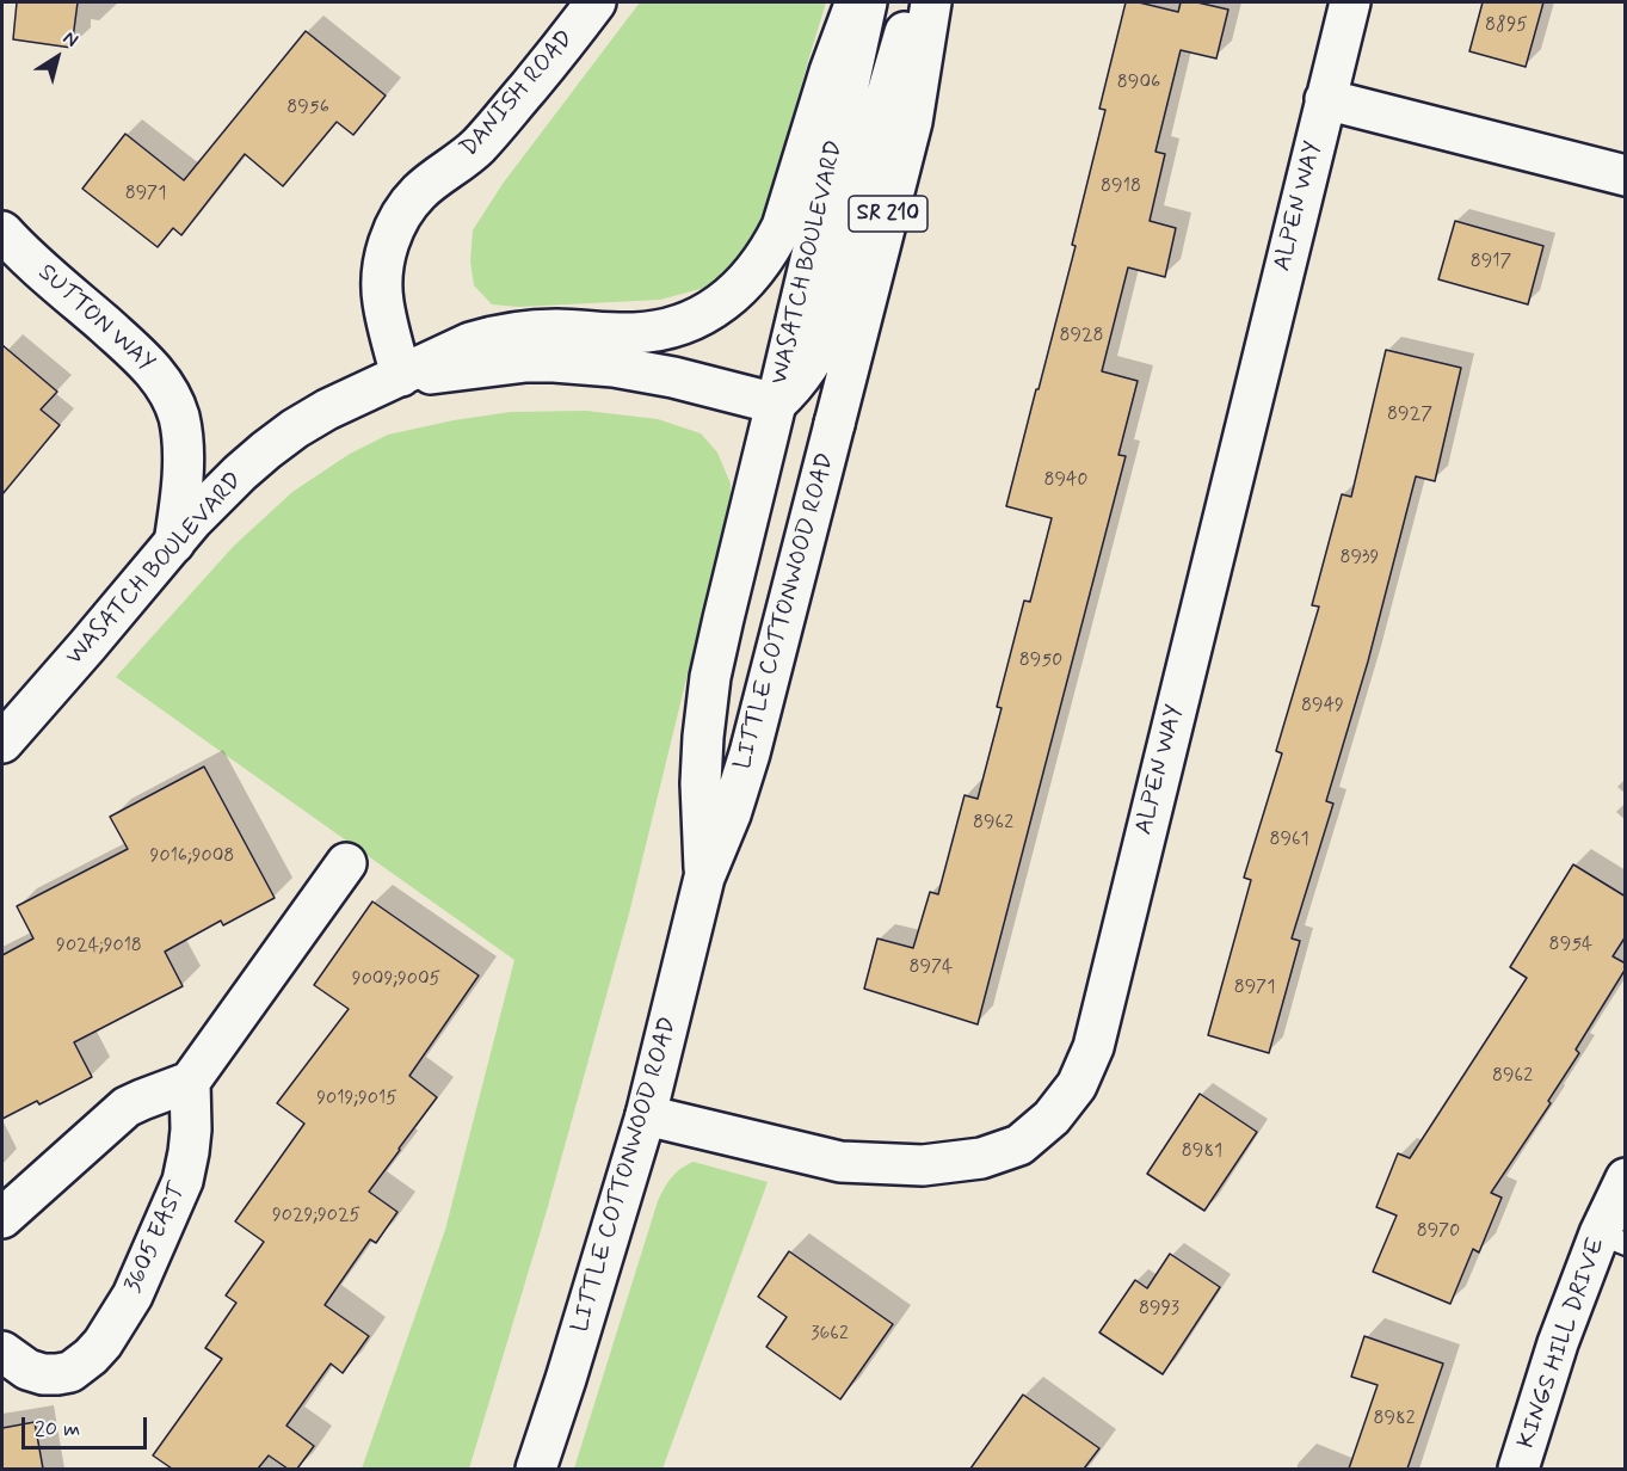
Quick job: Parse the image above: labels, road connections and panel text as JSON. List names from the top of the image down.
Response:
{
  "streets": {
    "main road": [
      "DANISH ROAD",
      "ALPEN WAY",
      "SR 210",
      "WASATCH BOULEVARD",
      "SUTTON WAY",
      "LITTLE COTTONWOOD ROAD",
      "3605 EAST",
      "KINGS HILL DRIVE"
    ]
  },
  "crossings": [
    ["DANISH ROAD", "WASATCH BOULEVARD"],
    ["ALPEN WAY", "LITTLE COTTONWOOD ROAD"],
    ["WASATCH BOULEVARD", "SUTTON WAY"],
    ["WASATCH BOULEVARD", "LITTLE COTTONWOOD ROAD"]
  ],
  "house_numbers": [
    "8895",
    "8906",
    "8956",
    "8918",
    "8971",
    "8917",
    "8928",
    "8927",
    "8940",
    "8939",
    "8950",
    "8949",
    "8962",
    "8961",
    "9016;9008",
    "8954",
    "9024;9018",
    "8974",
    "9009;9005",
    "8971",
    "8962",
    "9019;9015",
    "8981",
    "9029;9025",
    "8970",
    "8993",
    "3662",
    "8982"
  ],
  "scale_bar": "20 m",
  "north": "top right"
}
